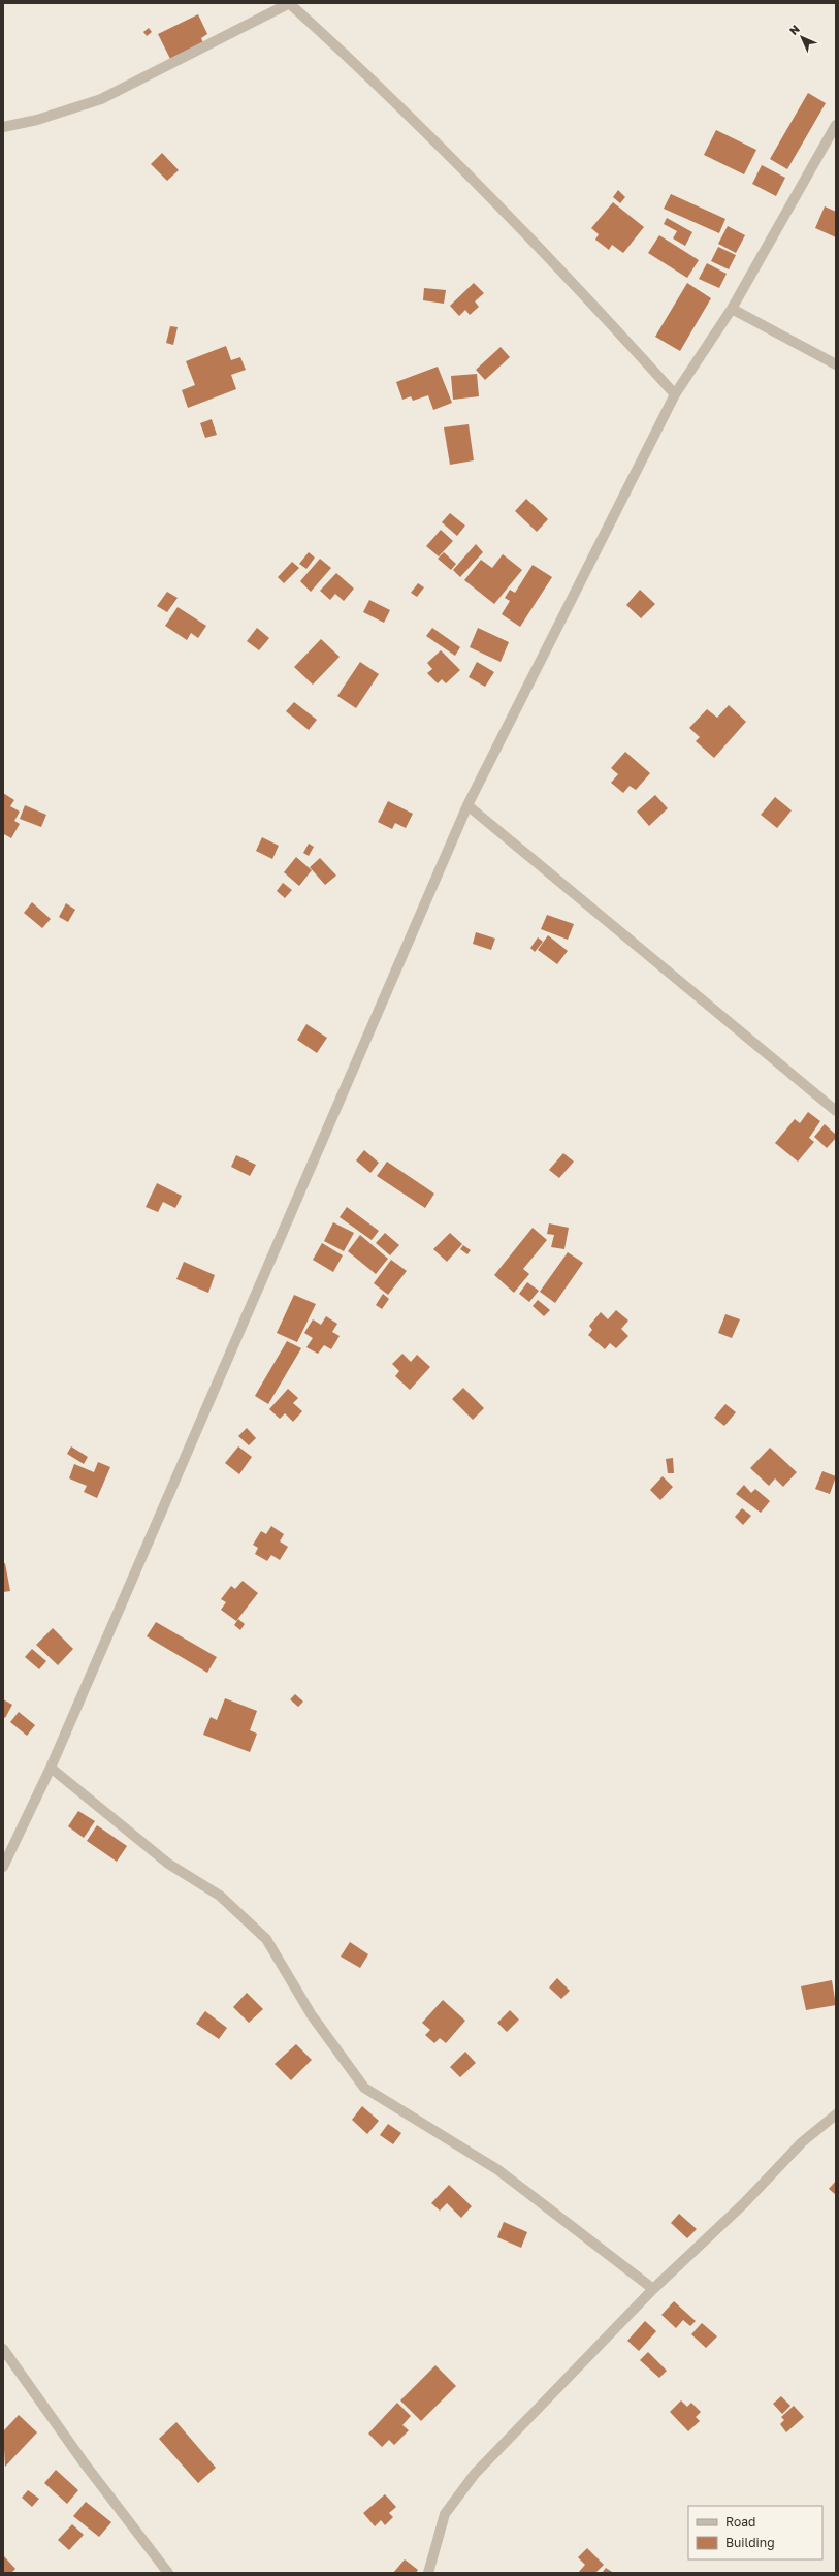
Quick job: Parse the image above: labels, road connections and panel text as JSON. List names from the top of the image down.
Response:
{
  "legend": ["Road", "Building"],
  "north": "top left"
}
